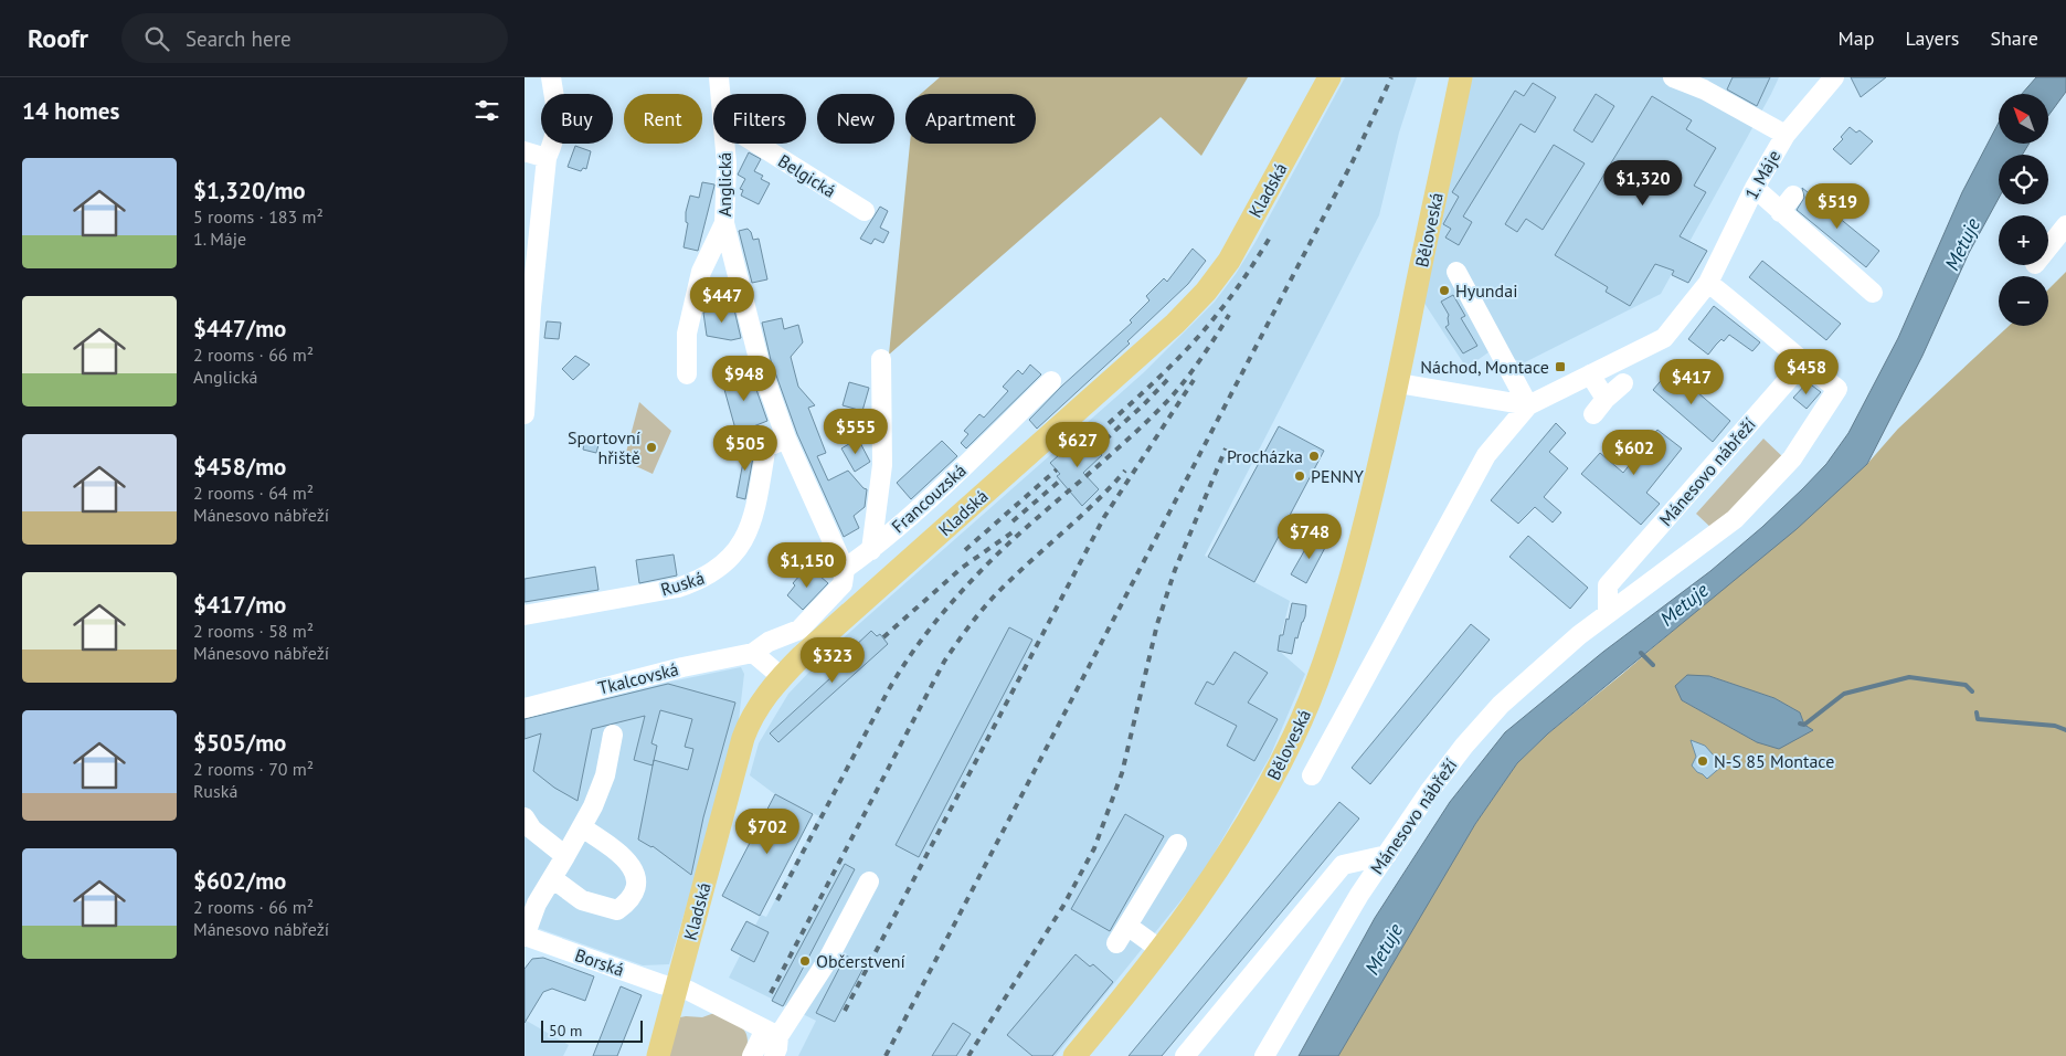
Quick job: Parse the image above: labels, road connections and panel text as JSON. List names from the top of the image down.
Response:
{
  "streets": {
    "main road": ["Kladská", "Běloveská"],
    "street": [
      "1. Máje",
      "Belgická",
      "Anglická",
      "Mánesovo nábřeží",
      "Francouzská",
      "Ruská",
      "Tkalcovská",
      "Borská"
    ]
  },
  "crossings": [
    ["1. Máje", "Běloveská"],
    ["Anglická", "Ruská"],
    ["Anglická", "Tkalcovská"],
    ["Kladská", "Borská"]
  ],
  "water": ["Metuje"],
  "places": {
    "other": [
      "Hyundai",
      "Sportovní hřiště",
      "Procházka",
      "PENNY",
      "N-S 85 Montace",
      "Občerstvení"
    ],
    "transit": ["Náchod, Montace"]
  },
  "scale_bar": "50 m",
  "north": "top left",
  "page": {
    "header": "Roofr",
    "search": "Search here",
    "nav": ["Map", "Layers", "Share"],
    "heading": "14 homes",
    "map_buttons": ["+", "−"],
    "chip": [
      "Buy",
      "Rent",
      "Filters",
      "New",
      "Apartment"
    ],
    "list": [
      {
        "name": "$1,320/mo",
        "note": "5 rooms · 183 m² · 1. Máje"
      },
      {
        "name": "$447/mo",
        "note": "2 rooms · 66 m² · Anglická"
      },
      {
        "name": "$458/mo",
        "note": "2 rooms · 64 m² · Mánesovo nábřeží"
      },
      {
        "name": "$417/mo",
        "note": "2 rooms · 58 m² · Mánesovo nábřeží"
      },
      {
        "name": "$505/mo",
        "note": "2 rooms · 70 m² · Ruská"
      },
      {
        "name": "$602/mo",
        "note": "2 rooms · 66 m² · Mánesovo nábřeží"
      }
    ],
    "price": [
      "$1,320",
      "$519",
      "$447",
      "$458",
      "$948",
      "$417",
      "$555",
      "$627",
      "$505",
      "$602",
      "$748",
      "$1,150",
      "$323",
      "$702"
    ],
    "scale": "50 m"
  }
}
